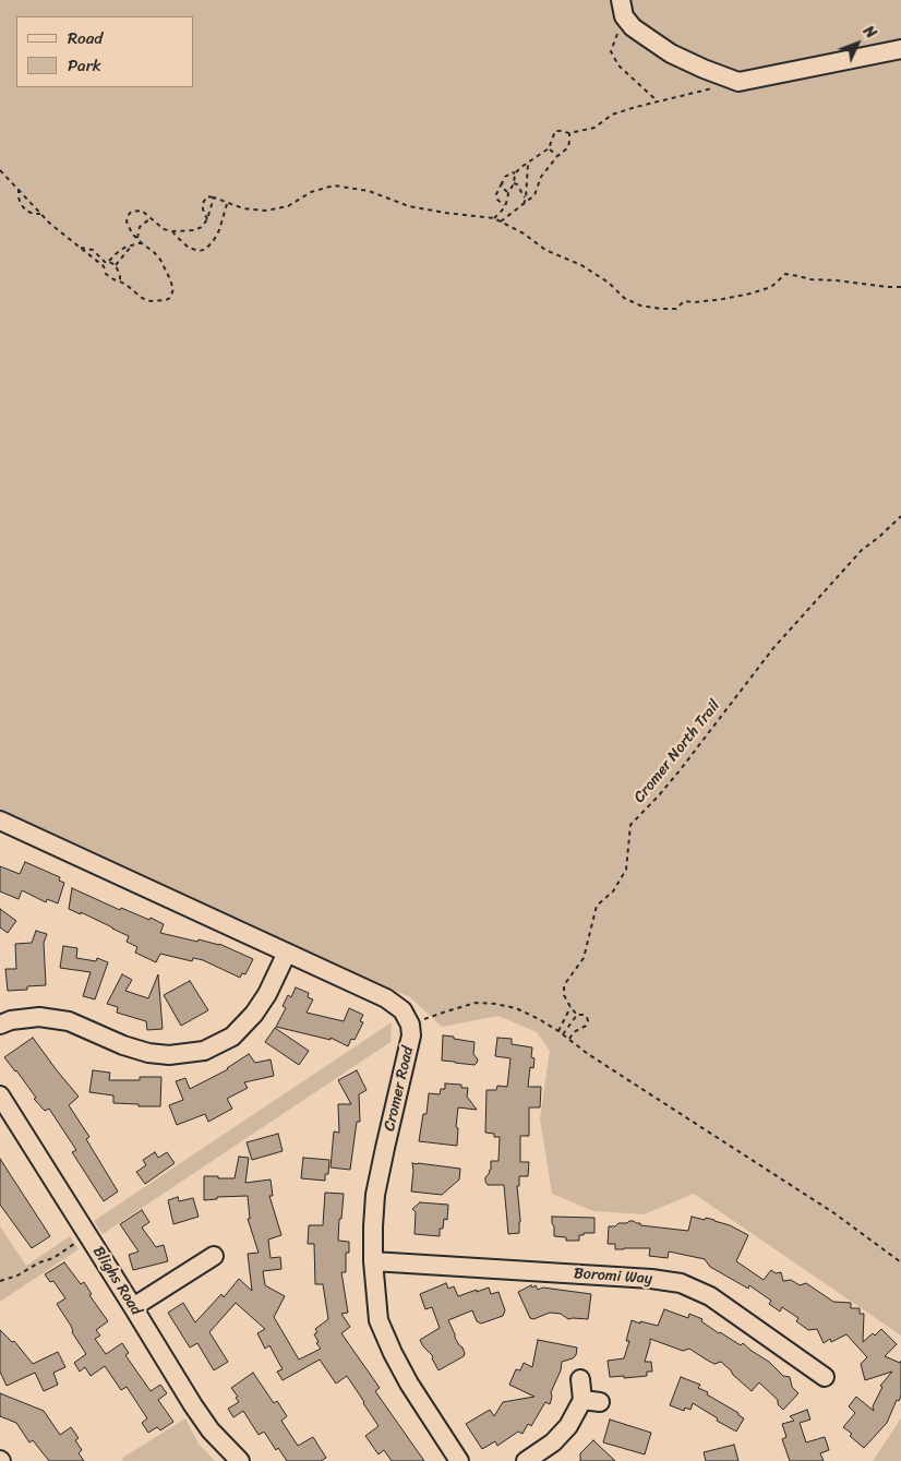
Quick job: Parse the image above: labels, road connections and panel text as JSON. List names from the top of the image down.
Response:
{
  "streets": {
    "street": ["Cromer Road", "Boromi Way", "Blighs Road"],
    "path": ["Cromer North Trail"]
  },
  "crossings": [
    ["Cromer Road", "Boromi Way"]
  ],
  "legend": ["Road", "Park"],
  "north": "top right"
}
